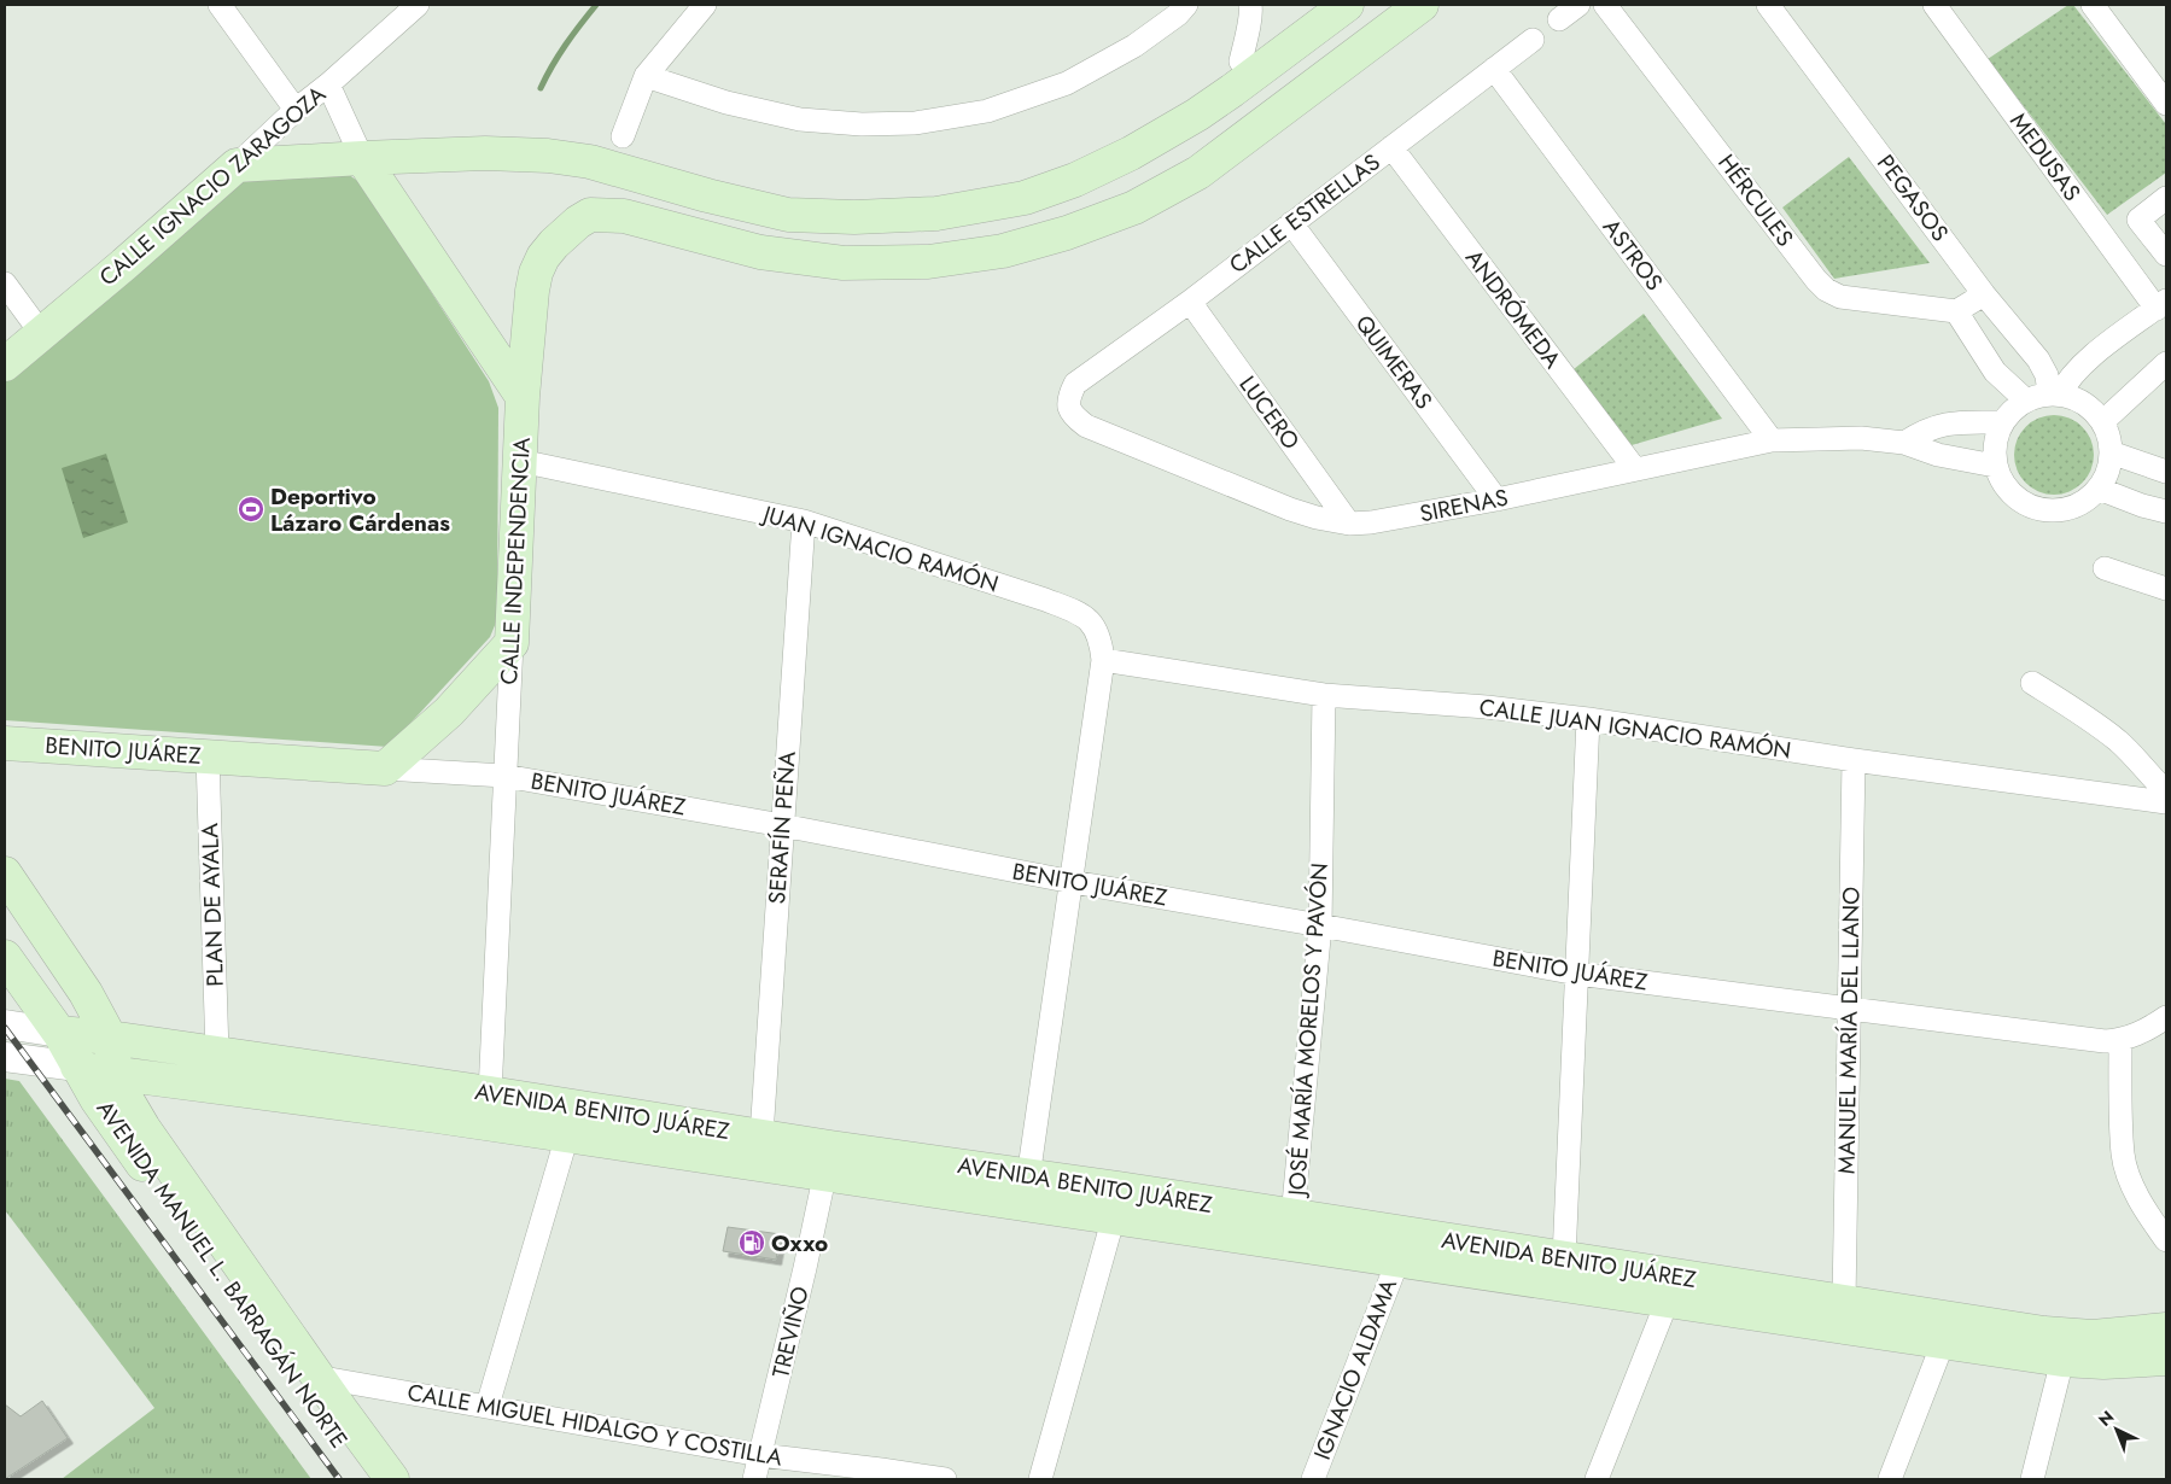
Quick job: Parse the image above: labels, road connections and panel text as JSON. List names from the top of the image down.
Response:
{
  "streets": {
    "main road": [
      "CALLE IGNACIO ZARAGOZA",
      "CALLE INDEPENDENCIA",
      "BENITO JUÁREZ",
      "AVENIDA BENITO JUÁREZ",
      "AVENIDA MANUEL L. BARRAGÁN NORTE"
    ],
    "street": [
      "MEDUSAS",
      "PEGASOS",
      "HÉRCULES",
      "CALLE ESTRELLAS",
      "ASTROS",
      "ANDRÓMEDA",
      "QUIMERAS",
      "LUCERO",
      "SIRENAS",
      "JUAN IGNACIO RAMÓN",
      "CALLE JUAN IGNACIO RAMÓN",
      "SERAFÍN PEÑA",
      "PLAN DE AYALA",
      "JOSÉ MARÍA MORELOS Y PAVÓN",
      "MANUEL MARÍA DEL LLANO",
      "TREVIÑO",
      "IGNACIO ALDAMA",
      "CALLE MIGUEL HIDALGO Y COSTILLA"
    ]
  },
  "crossings": [
    ["PEGASOS", "SIRENAS"],
    ["CALLE ESTRELLAS", "ASTROS"],
    ["CALLE ESTRELLAS", "ANDRÓMEDA"],
    ["CALLE ESTRELLAS", "QUIMERAS"],
    ["CALLE ESTRELLAS", "LUCERO"],
    ["CALLE ESTRELLAS", "SIRENAS"],
    ["ASTROS", "SIRENAS"],
    ["ANDRÓMEDA", "SIRENAS"],
    ["QUIMERAS", "SIRENAS"],
    ["LUCERO", "SIRENAS"],
    ["JUAN IGNACIO RAMÓN", "CALLE INDEPENDENCIA"],
    ["JUAN IGNACIO RAMÓN", "CALLE JUAN IGNACIO RAMÓN"],
    ["JUAN IGNACIO RAMÓN", "SERAFÍN PEÑA"],
    ["CALLE INDEPENDENCIA", "BENITO JUÁREZ"],
    ["CALLE INDEPENDENCIA", "AVENIDA BENITO JUÁREZ"],
    ["CALLE JUAN IGNACIO RAMÓN", "JOSÉ MARÍA MORELOS Y PAVÓN"],
    ["CALLE JUAN IGNACIO RAMÓN", "MANUEL MARÍA DEL LLANO"],
    ["BENITO JUÁREZ", "SERAFÍN PEÑA"],
    ["BENITO JUÁREZ", "PLAN DE AYALA"],
    ["BENITO JUÁREZ", "JOSÉ MARÍA MORELOS Y PAVÓN"],
    ["BENITO JUÁREZ", "MANUEL MARÍA DEL LLANO"],
    ["SERAFÍN PEÑA", "AVENIDA BENITO JUÁREZ"],
    ["PLAN DE AYALA", "AVENIDA BENITO JUÁREZ"],
    ["JOSÉ MARÍA MORELOS Y PAVÓN", "AVENIDA BENITO JUÁREZ"],
    ["MANUEL MARÍA DEL LLANO", "AVENIDA BENITO JUÁREZ"],
    ["AVENIDA BENITO JUÁREZ", "AVENIDA MANUEL L. BARRAGÁN NORTE"],
    ["AVENIDA BENITO JUÁREZ", "TREVIÑO"],
    ["AVENIDA BENITO JUÁREZ", "IGNACIO ALDAMA"],
    ["AVENIDA MANUEL L. BARRAGÁN NORTE", "CALLE MIGUEL HIDALGO Y COSTILLA"],
    ["TREVIÑO", "CALLE MIGUEL HIDALGO Y COSTILLA"]
  ],
  "places": {
    "sports": ["Deportivo Lázaro Cárdenas"],
    "fuel station": ["Oxxo"]
  },
  "north": "top left"
}
